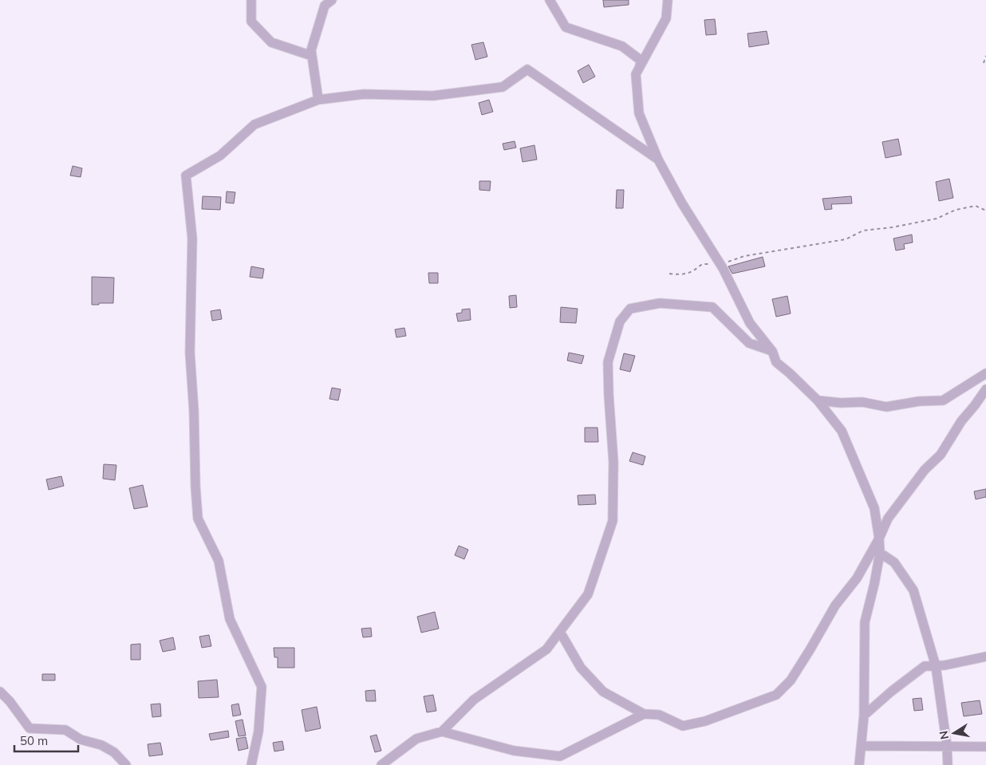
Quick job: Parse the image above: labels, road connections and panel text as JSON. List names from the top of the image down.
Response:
{
  "scale_bar": "50 m",
  "north": "left"
}
